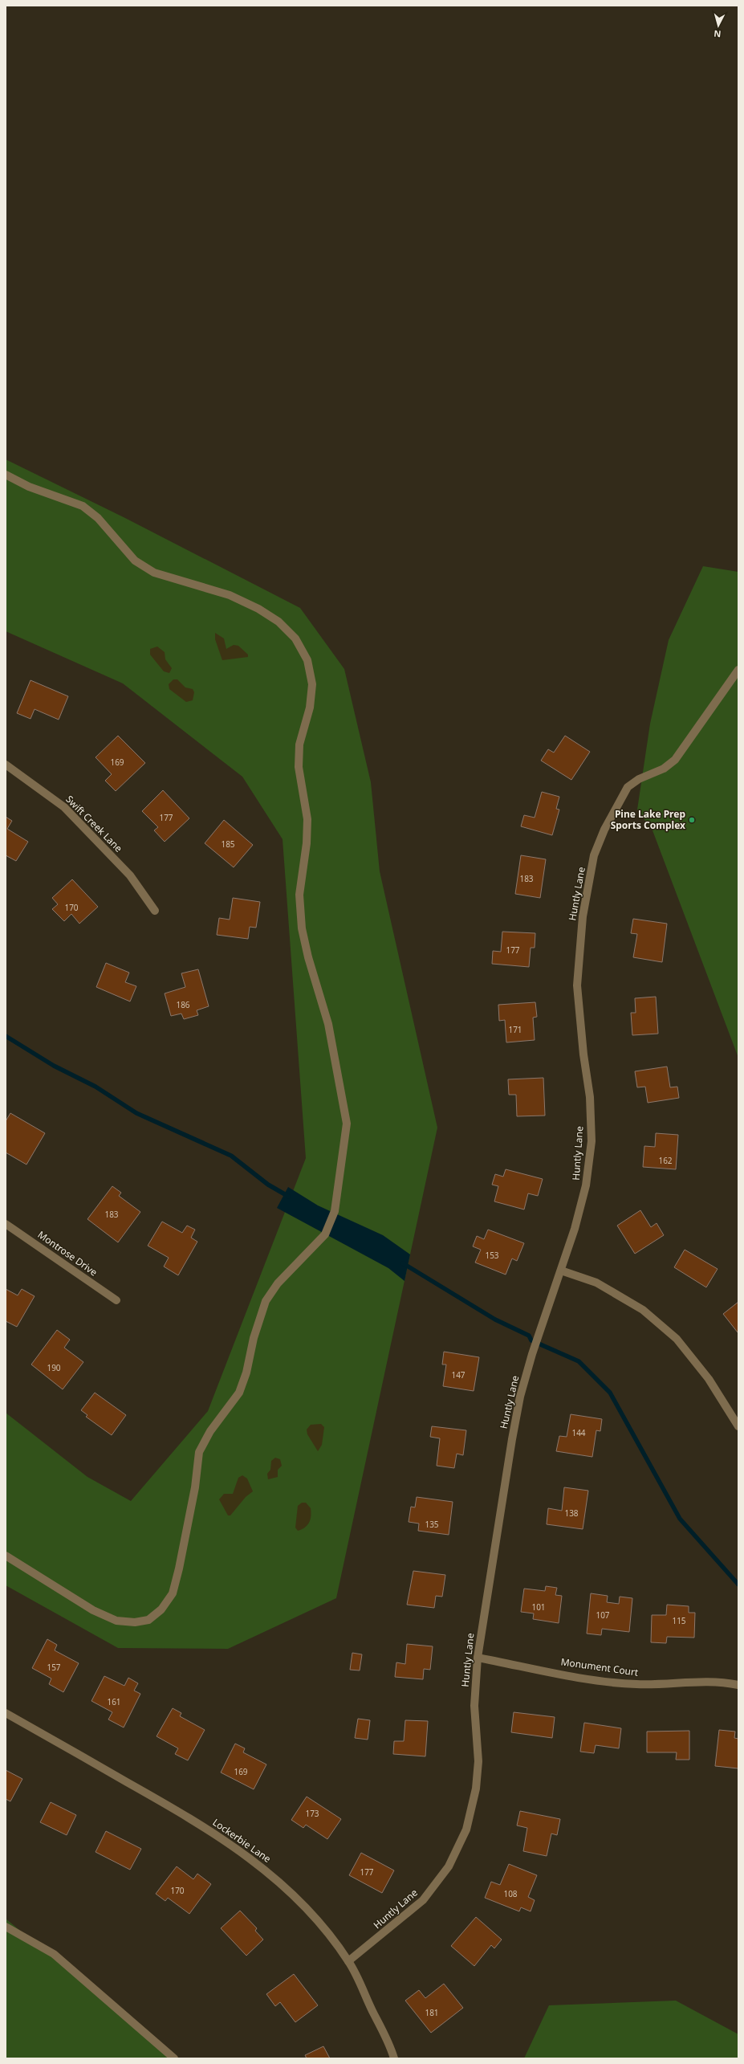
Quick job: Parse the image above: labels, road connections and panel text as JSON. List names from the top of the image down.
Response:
{
  "streets": {
    "street": [
      "Swift Creek Lane",
      "Huntly Lane",
      "Montrose Drive",
      "Monument Court",
      "Lockerbie Lane"
    ]
  },
  "crossings": [
    ["Huntly Lane", "Monument Court"],
    ["Huntly Lane", "Lockerbie Lane"]
  ],
  "places": ["Pine Lake Prep Sports Complex"],
  "house_numbers": [
    "169",
    "177",
    "185",
    "183",
    "170",
    "177",
    "186",
    "171",
    "162",
    "183",
    "153",
    "190",
    "147",
    "144",
    "138",
    "135",
    "101",
    "107",
    "115",
    "157",
    "161",
    "169",
    "173",
    "177",
    "170",
    "108",
    "181"
  ],
  "north": "bottom"
}
